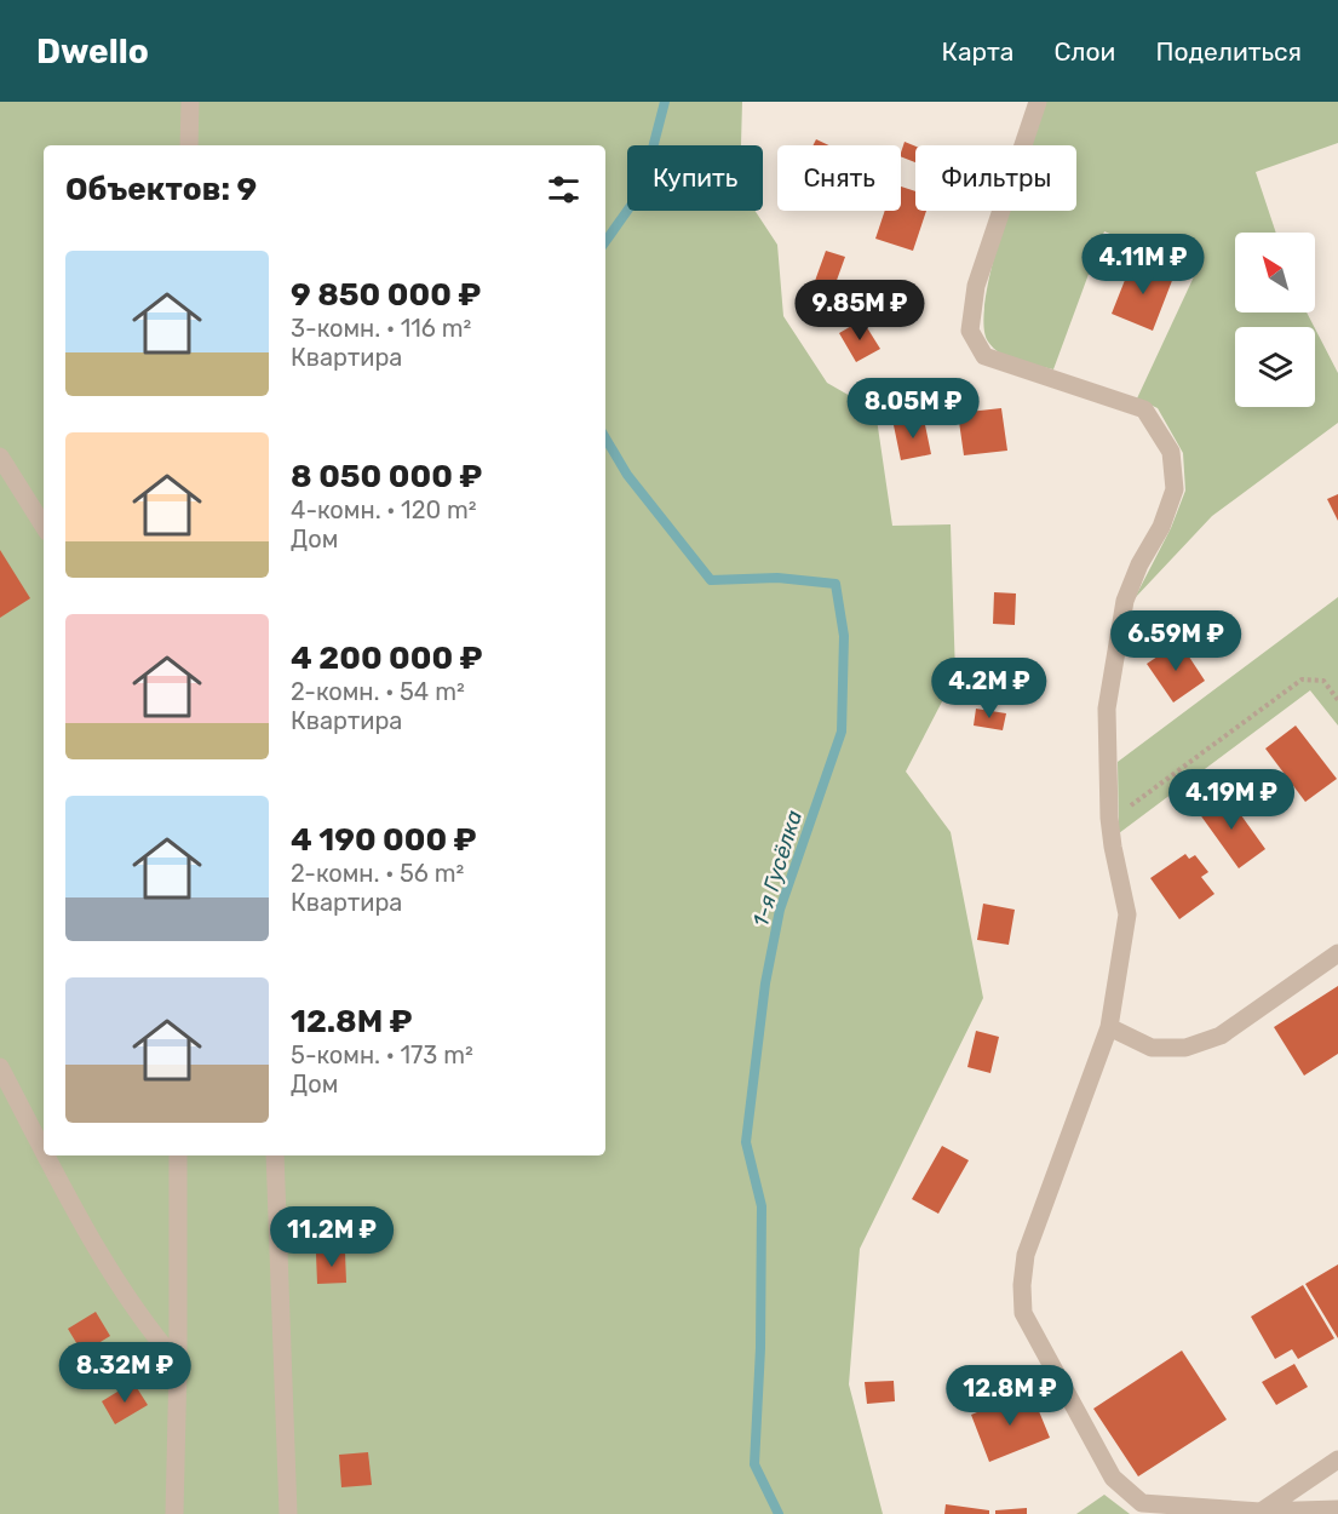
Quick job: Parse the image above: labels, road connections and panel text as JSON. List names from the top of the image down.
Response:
{
  "water": ["1-я Гусёлка"],
  "north": "top left",
  "page": {
    "header": "Dwello",
    "nav": ["Карта", "Слои", "Поделиться"],
    "chip": ["Купить", "Снять", "Фильтры"],
    "heading": "Объектов: 9",
    "list": [
      {
        "name": "9 850 000 ₽",
        "note": "3-комн. · 116 m² · Квартира"
      },
      {
        "name": "8 050 000 ₽",
        "note": "4-комн. · 120 m² · Дом"
      },
      {
        "name": "4 200 000 ₽",
        "note": "2-комн. · 54 m² · Квартира"
      },
      {
        "name": "4 190 000 ₽",
        "note": "2-комн. · 56 m² · Квартира"
      },
      {
        "name": "12.8M ₽",
        "note": "5-комн. · 173 m² · Дом"
      }
    ],
    "price": [
      "4.11M ₽",
      "9.85M ₽",
      "8.05M ₽",
      "6.59M ₽",
      "4.2M ₽",
      "4.19M ₽",
      "11.2M ₽",
      "8.32M ₽",
      "12.8M ₽"
    ]
  }
}
